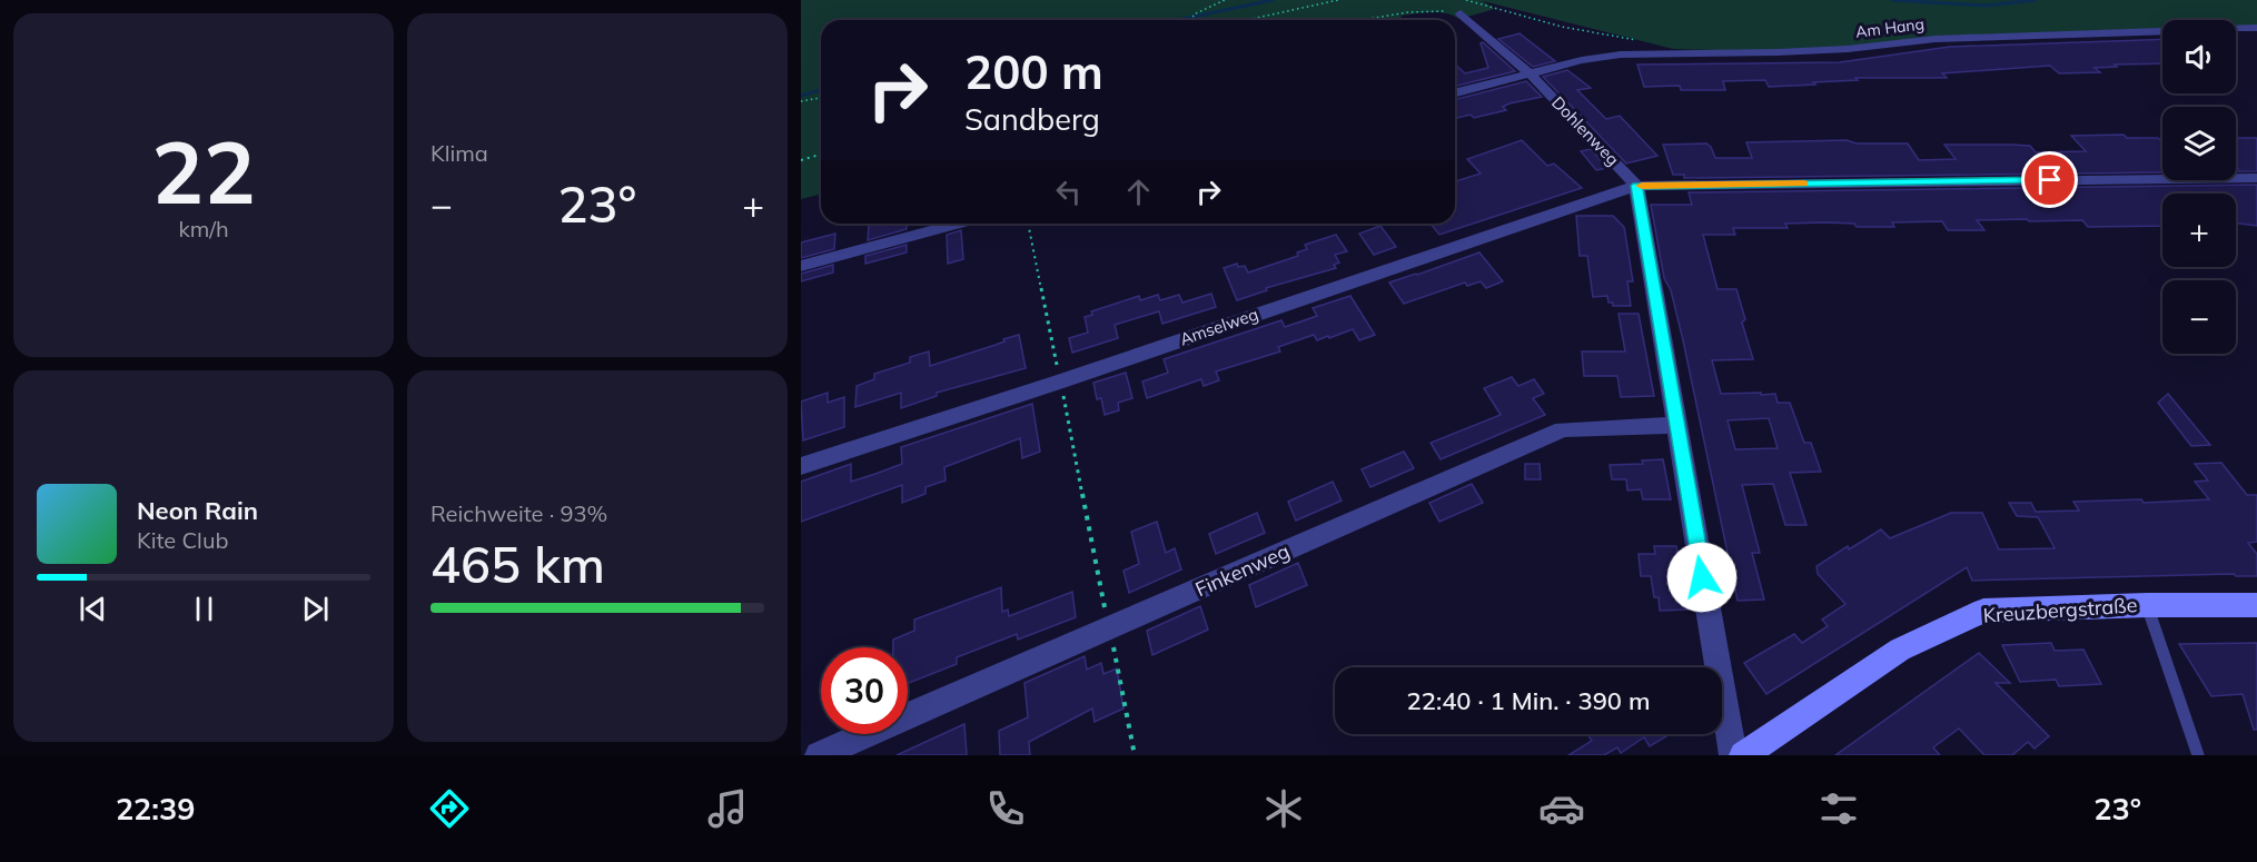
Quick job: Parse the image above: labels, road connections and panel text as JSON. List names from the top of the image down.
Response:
{
  "streets": {
    "street": [
      "Am Hang",
      "Dohlenweg",
      "Amselweg",
      "Finkenweg",
      "Kreuzbergstraße"
    ]
  },
  "crossings": [
    ["Am Hang", "Dohlenweg"],
    ["Dohlenweg", "Amselweg"]
  ],
  "page": {
    "tile": [
      ["22", "km/h"],
      "Klima",
      ["Reichweite · 93%", "465 km"]
    ],
    "map_buttons": ["+", "−"],
    "turn": ["200 m", "Sandberg"],
    "heat": ["−", "23°", "+"],
    "song": ["Neon Rain", "Kite Club"],
    "limit": "30",
    "trip": "22:40 · 1 Min. · 390 m",
    "tabs": ["22:39", "23°"]
  }
}
